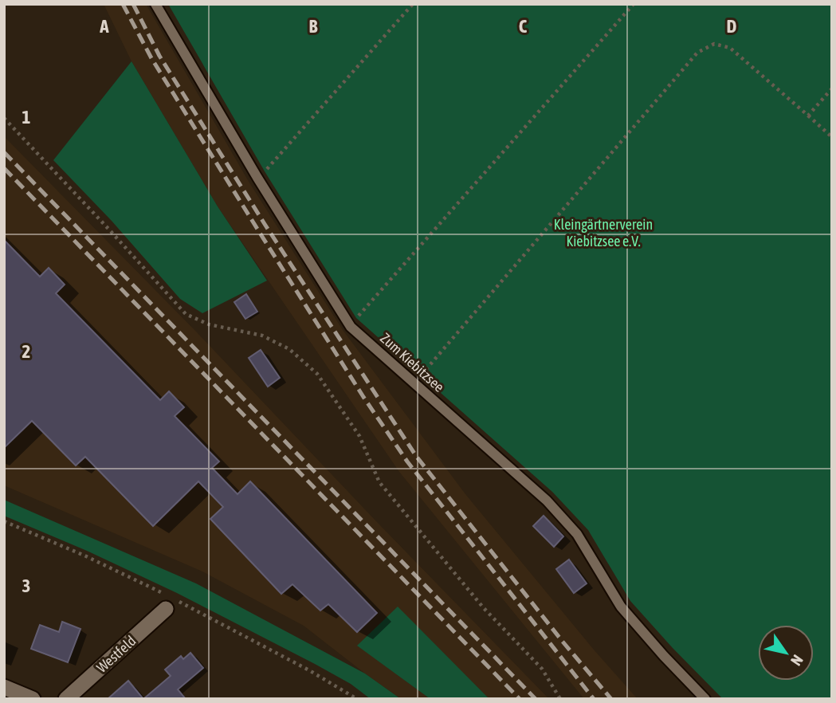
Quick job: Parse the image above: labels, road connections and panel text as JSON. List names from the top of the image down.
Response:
{
  "streets": {
    "street": ["Westfeld"],
    "lane": ["Zum Kiebitzsee"]
  },
  "parks": ["Kleingärtnerverein Kiebitzsee e.V."],
  "north": "bottom right",
  "grid": {
    "columns": [
      "A",
      "B",
      "C",
      "D"
    ],
    "rows": ["1", "2", "3"]
  }
}
